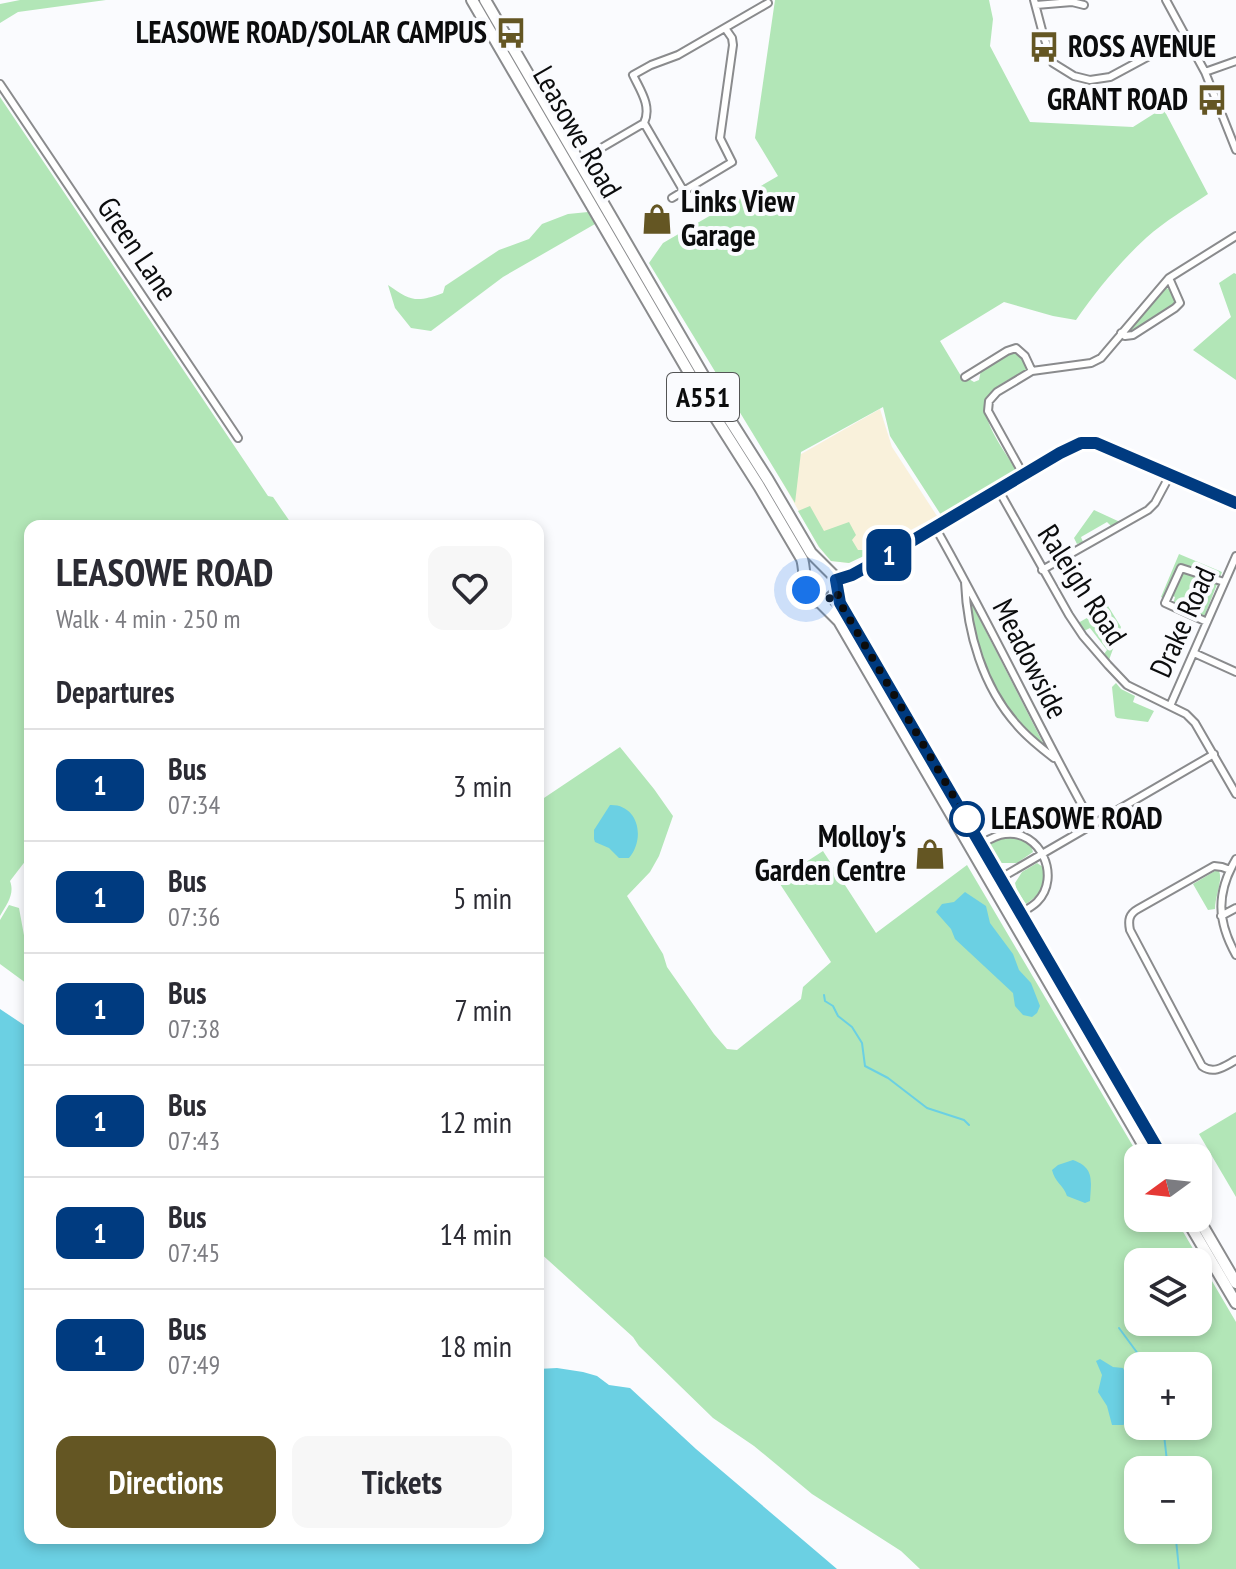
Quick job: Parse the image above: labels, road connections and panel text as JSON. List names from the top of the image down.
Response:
{
  "streets": {
    "main road": ["Leasowe Road", "A551"],
    "street": [
      "Green Lane",
      "Raleigh Road",
      "Drake Road",
      "Meadowside"
    ]
  },
  "crossings": [
    ["Raleigh Road", "Drake Road"]
  ],
  "places": {
    "bus stop": ["LEASOWE ROAD/SOLAR CAMPUS", "ROSS AVENUE", "GRANT ROAD"],
    "shop": ["Links View Garage", "Molloy's Garden Centre"],
    "other": ["LEASOWE ROAD"]
  },
  "lines": ["bus line 1"],
  "north": "left",
  "page": {
    "on_map": "1",
    "heading": [
      ["LEASOWE ROAD", "Walk · 4 min · 250 m"],
      "Departures"
    ],
    "list": [
      {
        "mark": "1",
        "name": "Bus",
        "note": "07:34",
        "value": "3 min"
      },
      {
        "mark": "1",
        "name": "Bus",
        "note": "07:36",
        "value": "5 min"
      },
      {
        "mark": "1",
        "name": "Bus",
        "note": "07:38",
        "value": "7 min"
      },
      {
        "mark": "1",
        "name": "Bus",
        "note": "07:43",
        "value": "12 min"
      },
      {
        "mark": "1",
        "name": "Bus",
        "note": "07:45",
        "value": "14 min"
      },
      {
        "mark": "1",
        "name": "Bus",
        "note": "07:49",
        "value": "18 min"
      }
    ],
    "map_buttons": ["+", "−"],
    "buttons": ["Directions", "Tickets"]
  }
}
